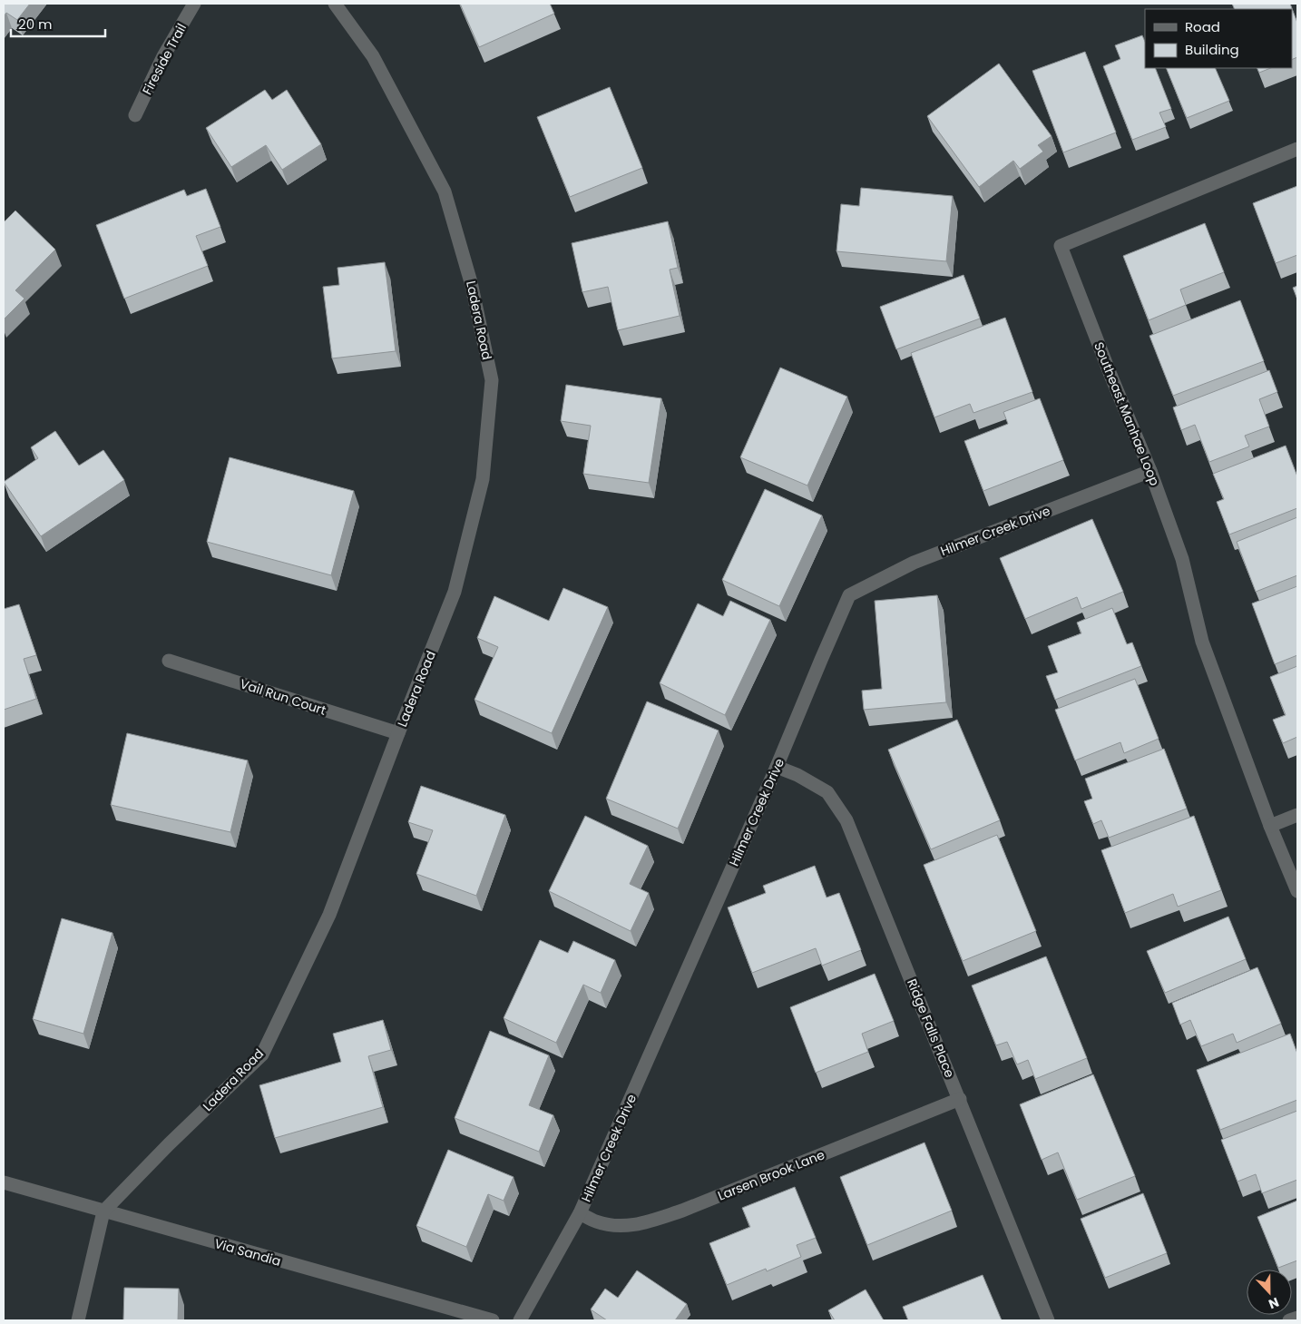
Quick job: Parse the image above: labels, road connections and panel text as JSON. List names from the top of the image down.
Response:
{
  "streets": {
    "street": [
      "Fireside Trail",
      "Ladera Road",
      "Southeast Manhae Loop",
      "Hilmer Creek Drive",
      "Vail Run Court",
      "Ridge Falls Place",
      "Larsen Brook Lane",
      "Via Sandia"
    ]
  },
  "crossings": [
    ["Ladera Road", "Vail Run Court"],
    ["Ladera Road", "Via Sandia"],
    ["Southeast Manhae Loop", "Hilmer Creek Drive"],
    ["Hilmer Creek Drive", "Ridge Falls Place"],
    ["Hilmer Creek Drive", "Larsen Brook Lane"],
    ["Ridge Falls Place", "Larsen Brook Lane"]
  ],
  "legend": ["Road", "Building"],
  "scale_bar": "20 m",
  "north": "bottom"
}
